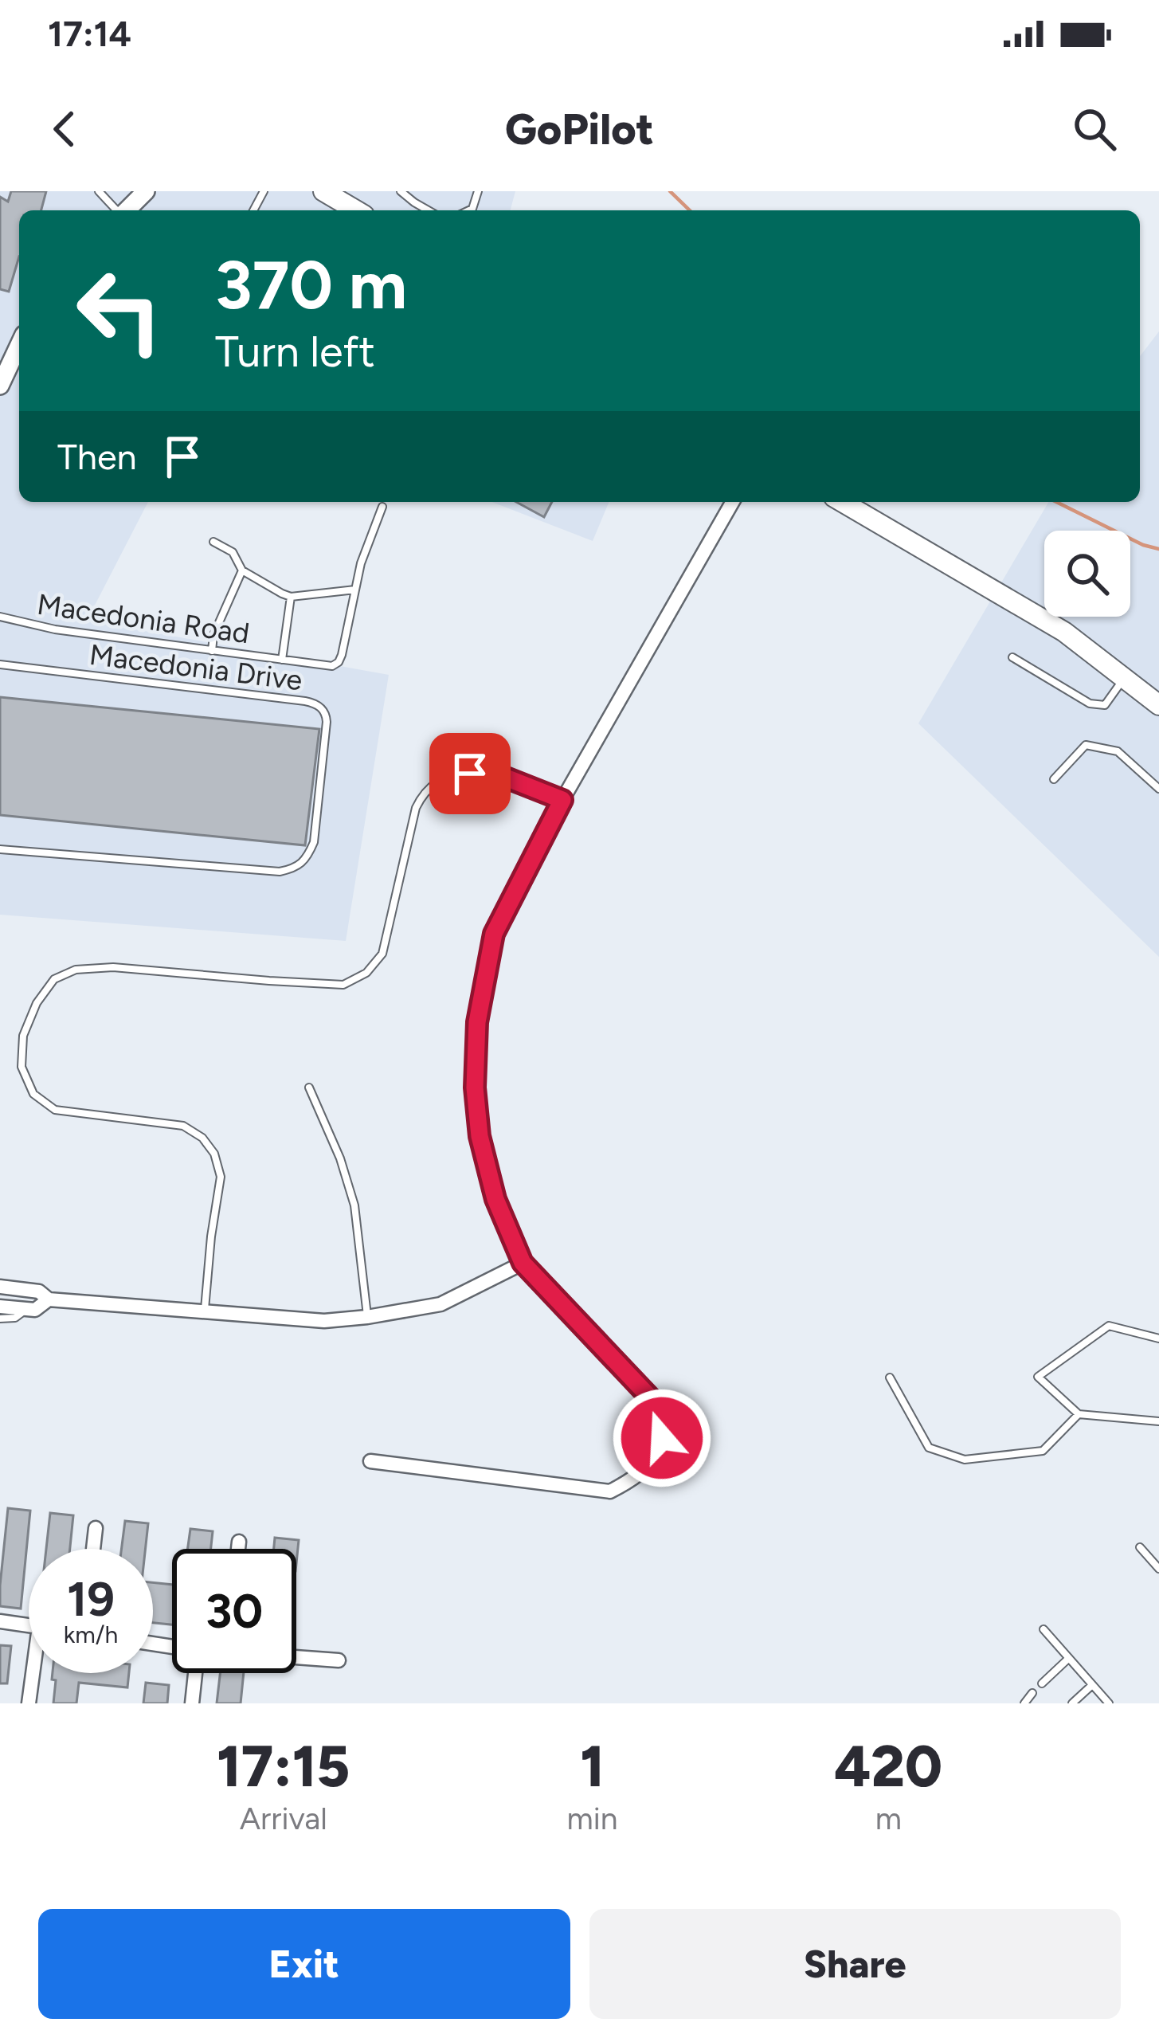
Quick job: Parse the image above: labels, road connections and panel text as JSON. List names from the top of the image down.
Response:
{
  "streets": {
    "lane": ["Macedonia Road", "Macedonia Drive"]
  },
  "page": {
    "status": "17:14",
    "header": "GoPilot",
    "turn": ["370 m", "Turn left"],
    "then": "Then",
    "speed": "19 km/h",
    "limit": "30",
    "eta": [
      "17:15",
      "Arrival",
      "1",
      "min",
      "420",
      "m"
    ],
    "buttons": ["Exit", "Share"]
  }
}
